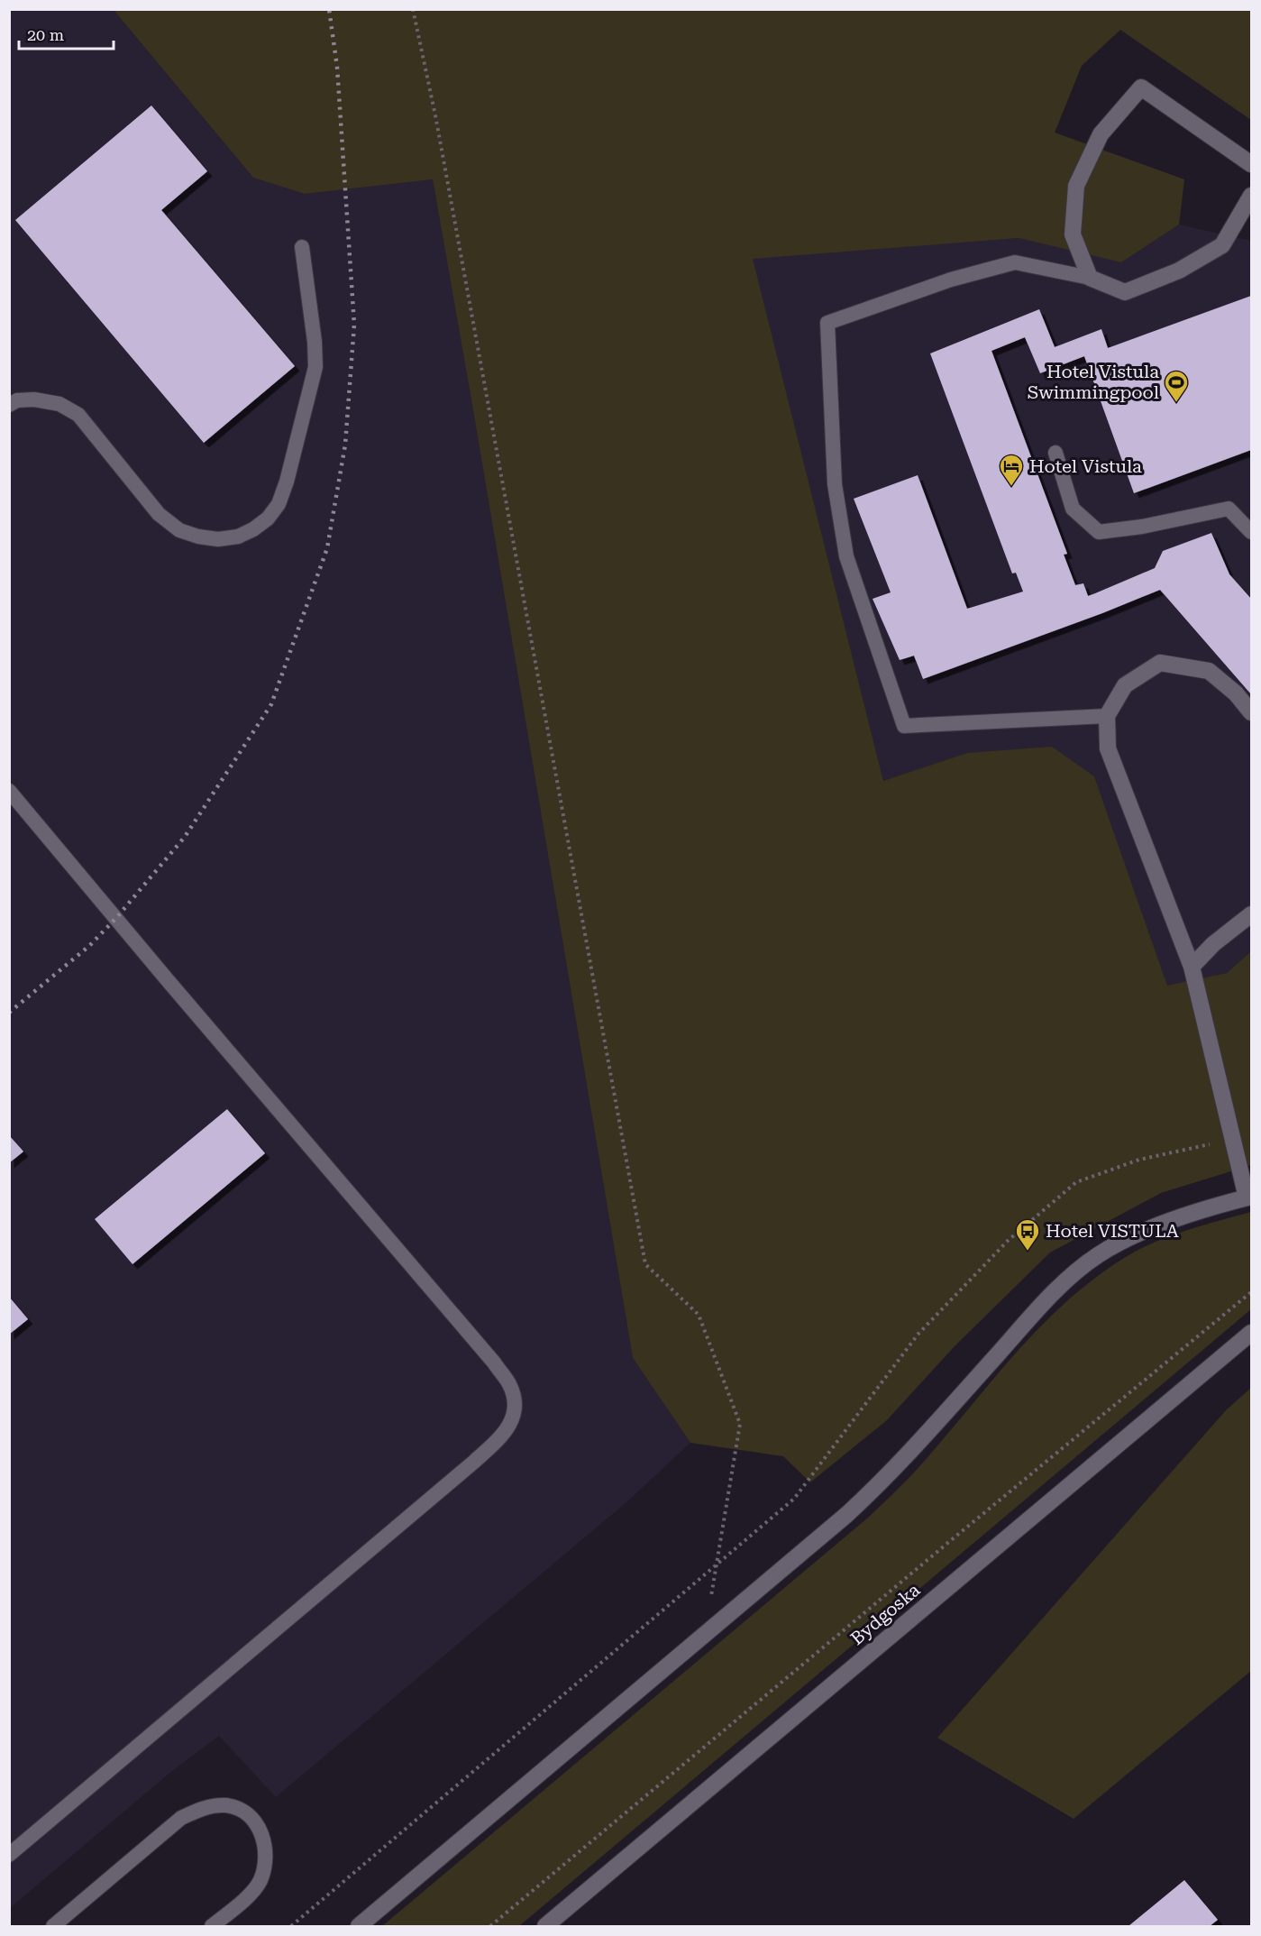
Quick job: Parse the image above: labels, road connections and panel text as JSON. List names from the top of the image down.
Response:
{
  "streets": {
    "street": ["Bydgoska"]
  },
  "places": {
    "sports": ["Hotel Vistula Swimmingpool"],
    "hotel": ["Hotel Vistula"],
    "bus stop": ["Hotel VISTULA"]
  },
  "scale_bar": "20 m"
}
